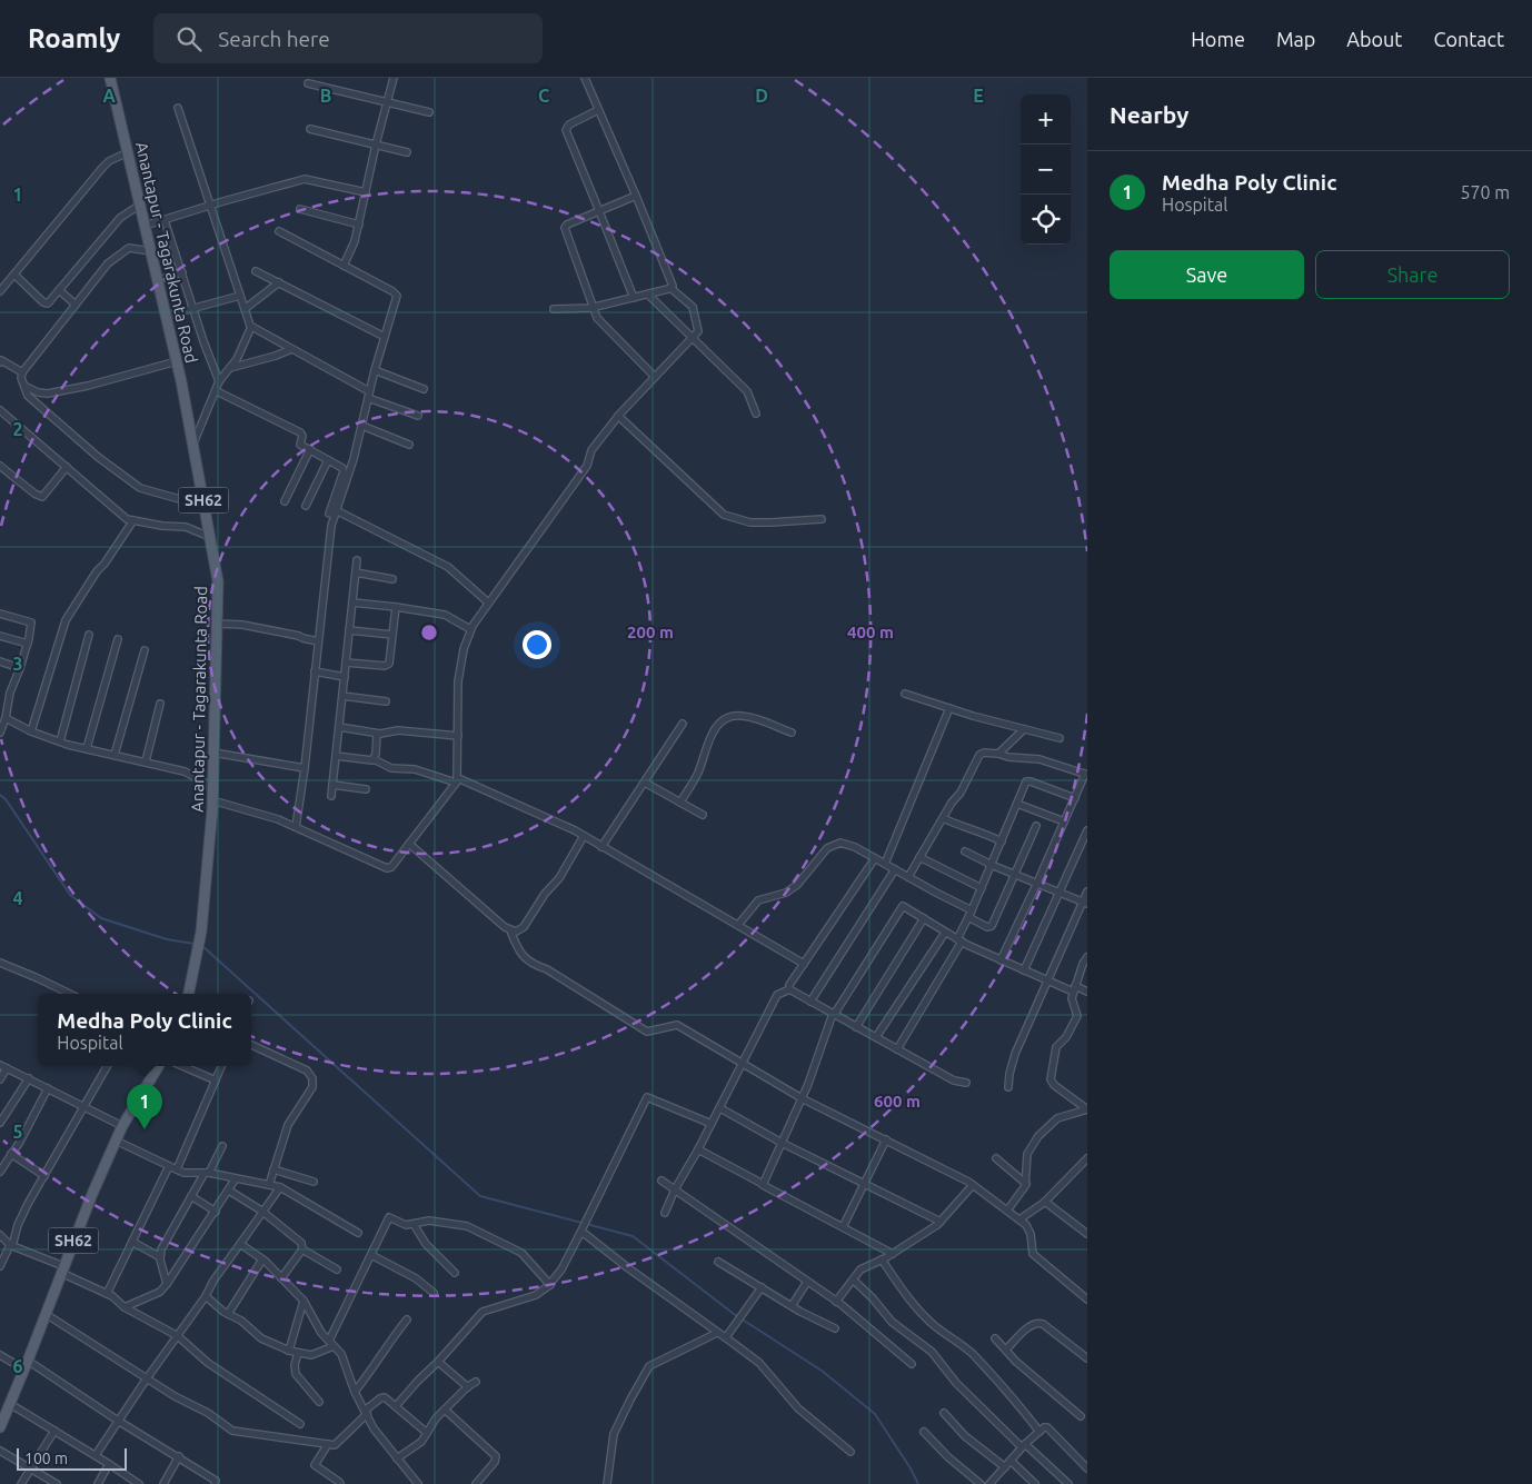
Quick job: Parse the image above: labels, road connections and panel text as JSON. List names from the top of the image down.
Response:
{
  "streets": {
    "main road": ["Anantapur - Tagarakunta Road", "SH62"]
  },
  "scale_bar": "100 m",
  "page": {
    "header": "Roamly",
    "search": "Search here",
    "nav": [
      "Home",
      "Map",
      "About",
      "Contact"
    ],
    "heading": "Nearby",
    "map_buttons": ["+", "−"],
    "list": [
      {
        "mark": "1",
        "name": "Medha Poly Clinic",
        "note": "Hospital",
        "value": "570 m"
      }
    ],
    "buttons": ["Save", "Share"],
    "popup": ["Medha Poly Clinic", "Hospital"],
    "pins": "1",
    "scale": "100 m"
  },
  "grid": {
    "columns": [
      "A",
      "B",
      "C",
      "D",
      "E"
    ],
    "rows": [
      "1",
      "2",
      "3",
      "4",
      "5",
      "6"
    ]
  },
  "rings": ["200 m", "400 m", "600 m"]
}
